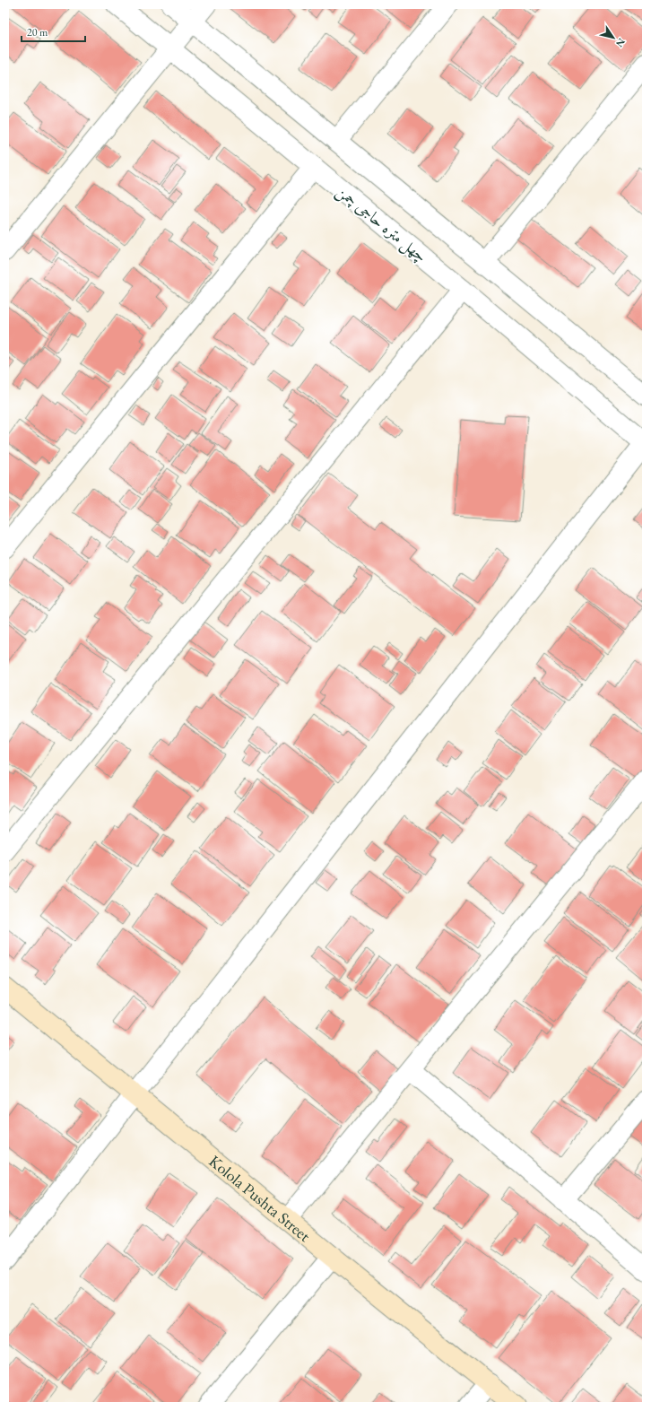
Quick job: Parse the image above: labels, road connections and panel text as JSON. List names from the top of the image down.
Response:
{
  "streets": {
    "main road": ["Kolola Pushta Street"],
    "street": ["چهل متره حاجی چمن"]
  },
  "scale_bar": "20 m",
  "north": "bottom right"
}
